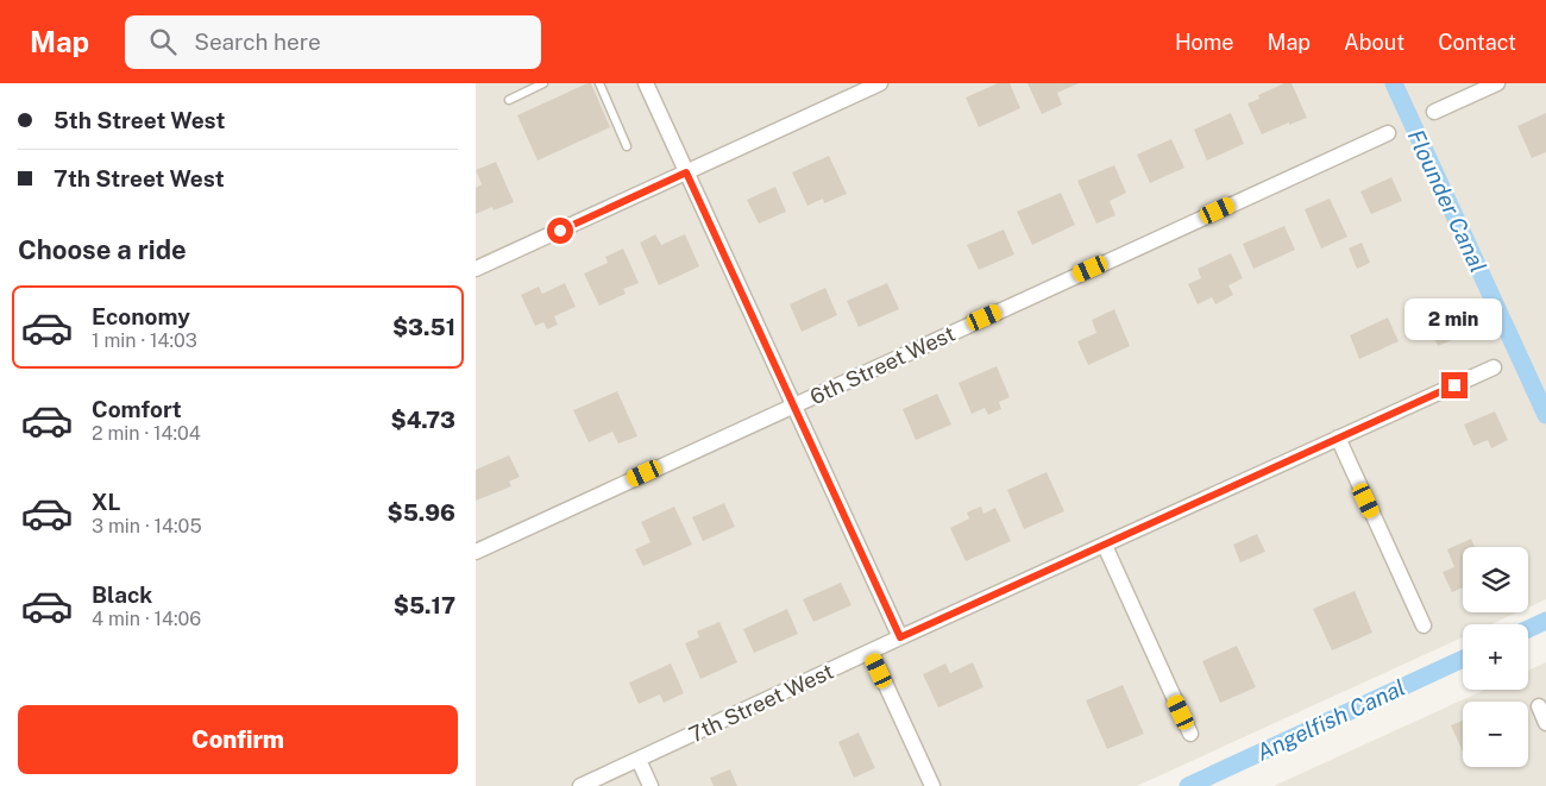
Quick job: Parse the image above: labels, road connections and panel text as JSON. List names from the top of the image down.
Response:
{
  "streets": {
    "street": ["6th Street West", "7th Street West"]
  },
  "water": ["Flounder Canal", "Angelfish Canal"],
  "page": {
    "header": "Map",
    "search": "Search here",
    "nav": [
      "Home",
      "Map",
      "About",
      "Contact"
    ],
    "banner": ["5th Street West", "7th Street West"],
    "heading": "Choose a ride",
    "list": [
      {
        "name": "Economy",
        "note": "1 min · 14:03",
        "value": "$3.51"
      },
      {
        "name": "Comfort",
        "note": "2 min · 14:04",
        "value": "$4.73"
      },
      {
        "name": "XL",
        "note": "3 min · 14:05",
        "value": "$5.96"
      },
      {
        "name": "Black",
        "note": "4 min · 14:06",
        "value": "$5.17"
      }
    ],
    "bubble": "2 min",
    "map_buttons": ["+", "−"],
    "buttons": "Confirm"
  }
}
